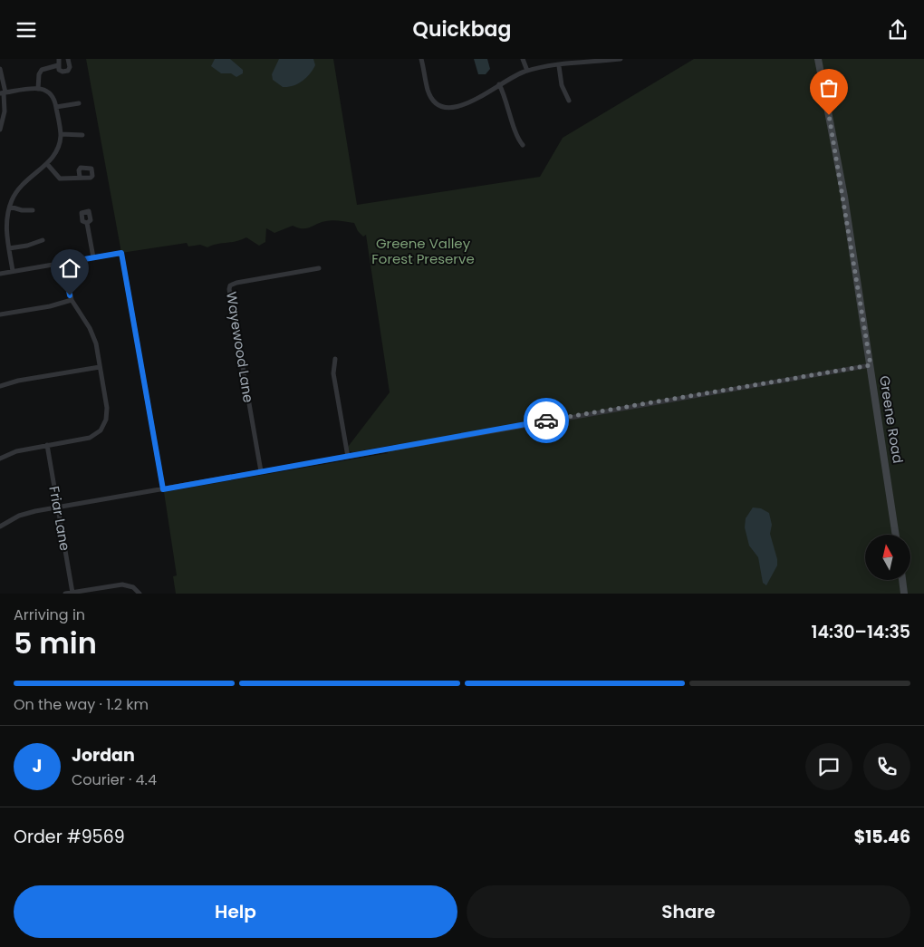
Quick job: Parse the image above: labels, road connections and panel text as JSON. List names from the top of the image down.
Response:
{
  "streets": {
    "street": ["Wayewood Lane", "Greene Road", "Friar Lane"]
  },
  "parks": ["Greene Valley Forest Preserve"],
  "north": "top",
  "page": {
    "header": "Quickbag",
    "heading": ["5 min", "Arriving in", "14:30–14:35"],
    "panel": [
      "Jordan",
      "Courier · 4.4",
      "Order #9569",
      "$15.46"
    ],
    "bar": "On the way · 1.2 km",
    "round": "J",
    "buttons": ["Help", "Share"]
  }
}
